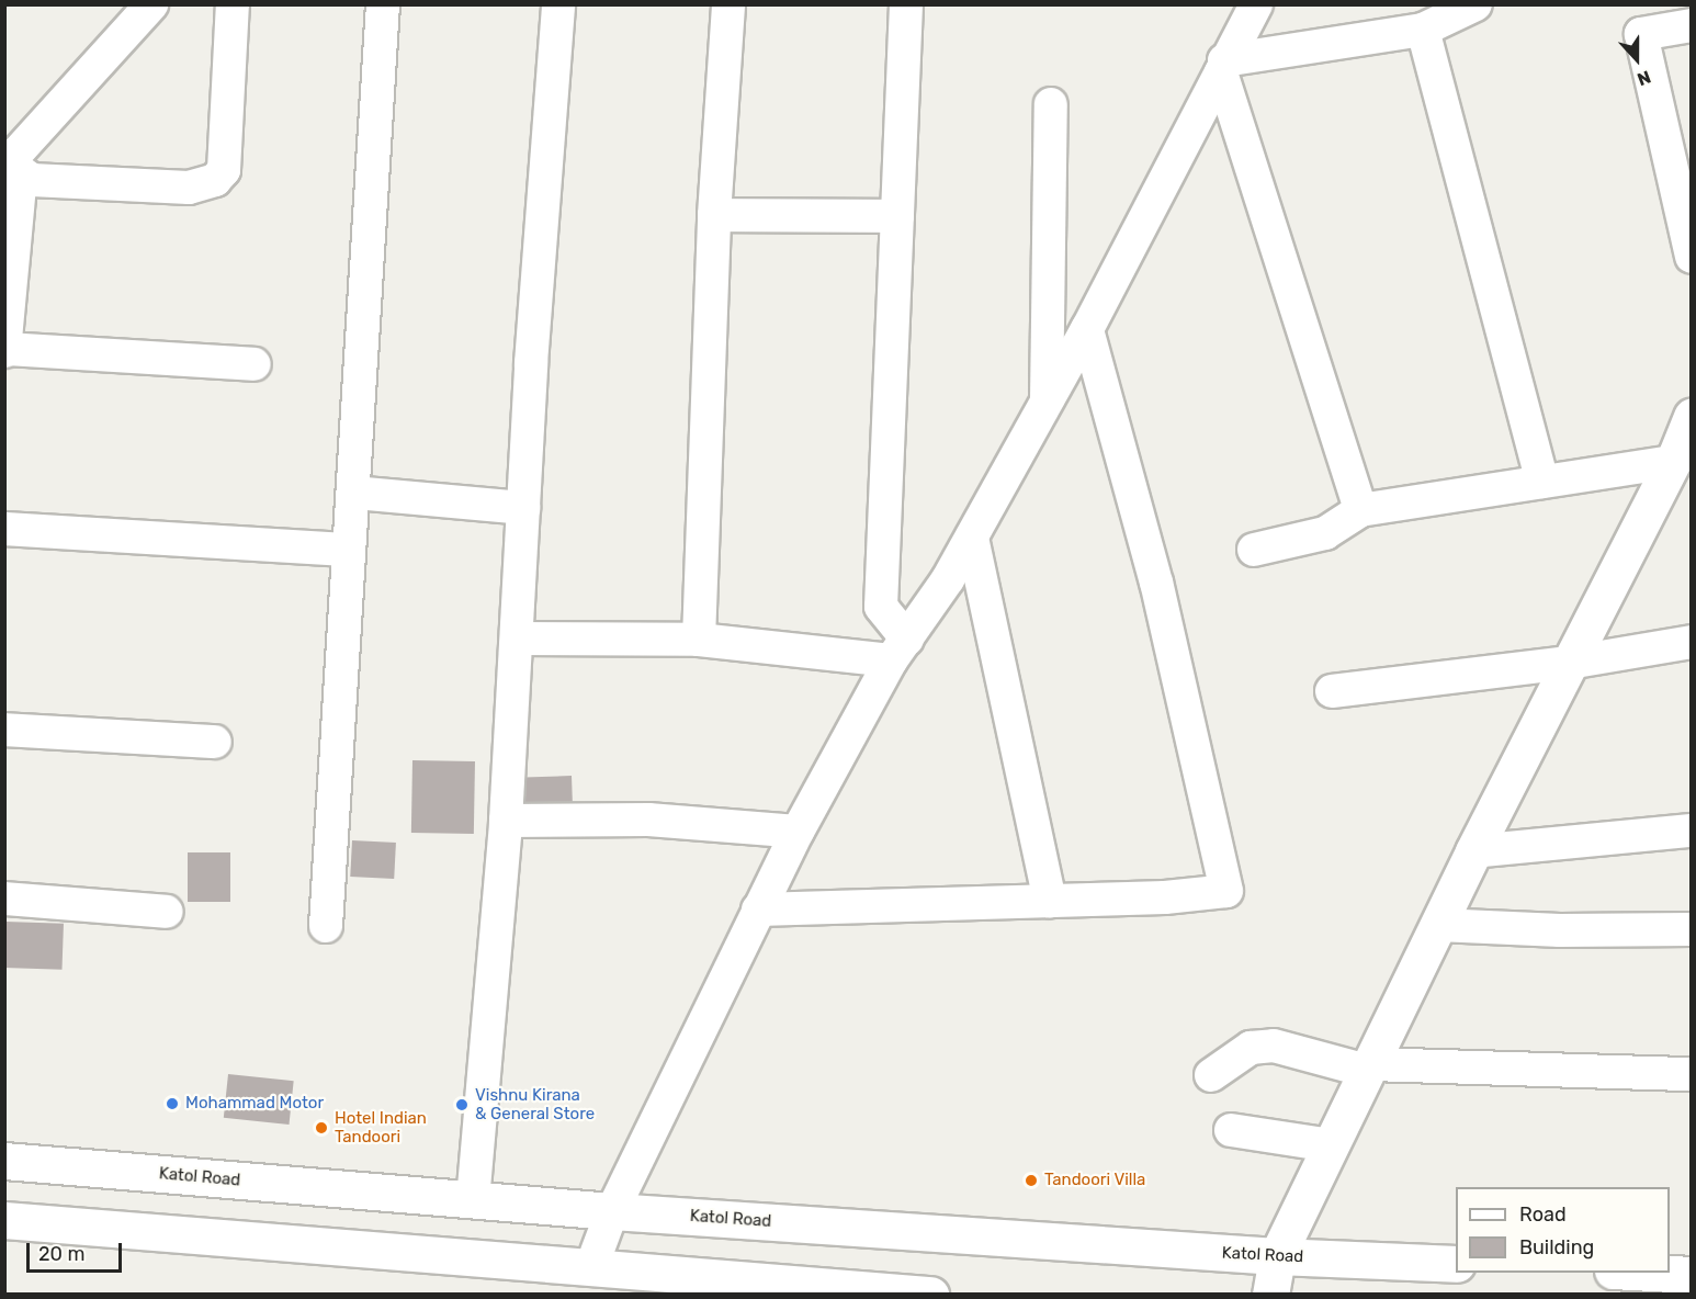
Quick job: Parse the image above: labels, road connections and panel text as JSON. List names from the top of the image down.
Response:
{
  "streets": {
    "main road": ["Katol Road"]
  },
  "places": [
    "Mohammad Motor",
    "Vishnu Kirana & General Store",
    "Hotel Indian Tandoori",
    "Tandoori Villa"
  ],
  "legend": ["Road", "Building"],
  "scale_bar": "20 m",
  "north": "bottom"
}
